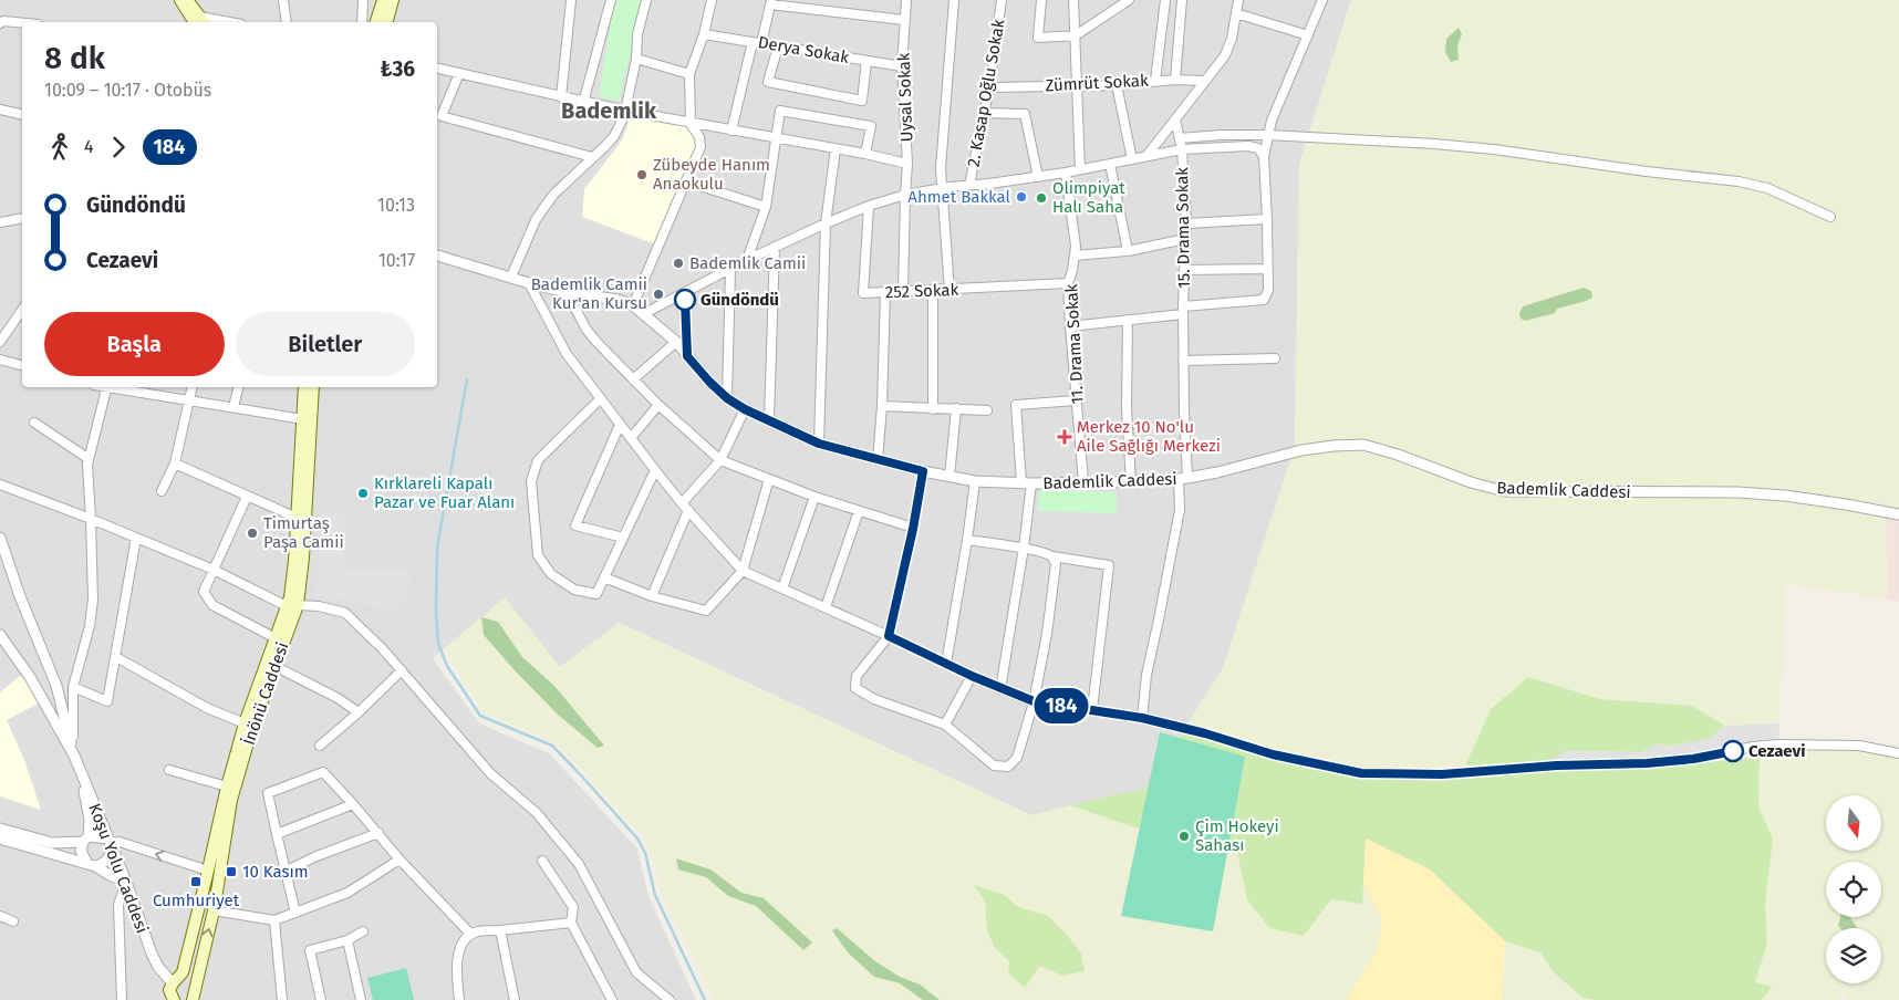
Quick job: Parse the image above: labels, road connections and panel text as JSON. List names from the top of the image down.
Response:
{
  "streets": {
    "main road": ["İnönü Caddesi"],
    "street": [
      "Derya Sokak",
      "Zümrüt Sokak",
      "2. Kasap Oğlu Sokak",
      "Uysal Sokak",
      "15. Drama Sokak",
      "252 Sokak",
      "11. Drama Sokak",
      "Bademlik Caddesi",
      "Koşu Yolu Caddesi"
    ]
  },
  "crossings": [
    ["Derya Sokak", "Uysal Sokak"],
    ["Zümrüt Sokak", "2. Kasap Oğlu Sokak"],
    ["Uysal Sokak", "252 Sokak"],
    ["15. Drama Sokak", "Bademlik Caddesi"],
    ["252 Sokak", "11. Drama Sokak"],
    ["11. Drama Sokak", "Bademlik Caddesi"],
    ["İnönü Caddesi", "Koşu Yolu Caddesi"]
  ],
  "districts": ["Bademlik"],
  "places": {
    "other": [
      "Zübeyde Hanım Anaokulu",
      "Ahmet Bakkal",
      "Olimpiyat Halı Saha",
      "Bademlik Camii",
      "Bademlik Camii Kur'an Kursu",
      "Gündöndü",
      "Kırklareli Kapalı Pazar ve Fuar Alanı",
      "Timurtaş Paşa Camii",
      "Cezaevi",
      "Çim Hokeyi Sahası"
    ],
    "health": ["Merkez 10 No'lu Aile Sağlığı Merkezi"],
    "transit": ["10 Kasım", "Cumhuriyet"]
  },
  "lines": ["bus line 184"],
  "north": "bottom",
  "page": {
    "on_map": "184",
    "heading": ["8 dk", "10:09 – 10:17 · Otobüs", "₺36"],
    "legs": ["4", "184"],
    "list": [
      {
        "name": "Gündöndü",
        "value": "10:13"
      },
      {
        "name": "Cezaevi",
        "value": "10:17"
      }
    ],
    "buttons": ["Başla", "Biletler"]
  }
}
